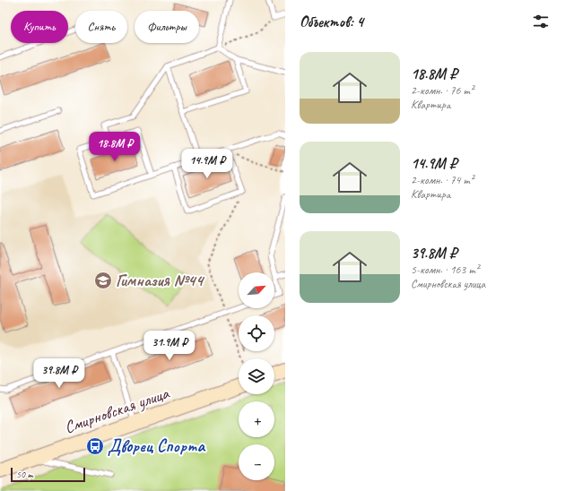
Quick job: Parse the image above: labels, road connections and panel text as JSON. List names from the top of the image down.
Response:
{
  "streets": {
    "main road": ["Смирновская улица"]
  },
  "places": {
    "school or university": ["Гимназия №44"],
    "bus stop": ["Дворец Спорта"]
  },
  "scale_bar": "50 m",
  "north": "top right",
  "page": {
    "heading": "Объектов: 4",
    "chip": ["Купить", "Снять", "Фильтры"],
    "list": [
      {
        "name": "18.8M ₽",
        "note": "2-комн. · 76 m² · Квартира"
      },
      {
        "name": "14.9M ₽",
        "note": "2-комн. · 74 m² · Квартира"
      },
      {
        "name": "39.8M ₽",
        "note": "5-комн. · 163 m² · Смирновская улица"
      }
    ],
    "price": [
      "18.8M ₽",
      "14.9M ₽",
      "31.9M ₽",
      "39.8M ₽"
    ],
    "map_buttons": ["+", "−"],
    "scale": "50 m"
  }
}
